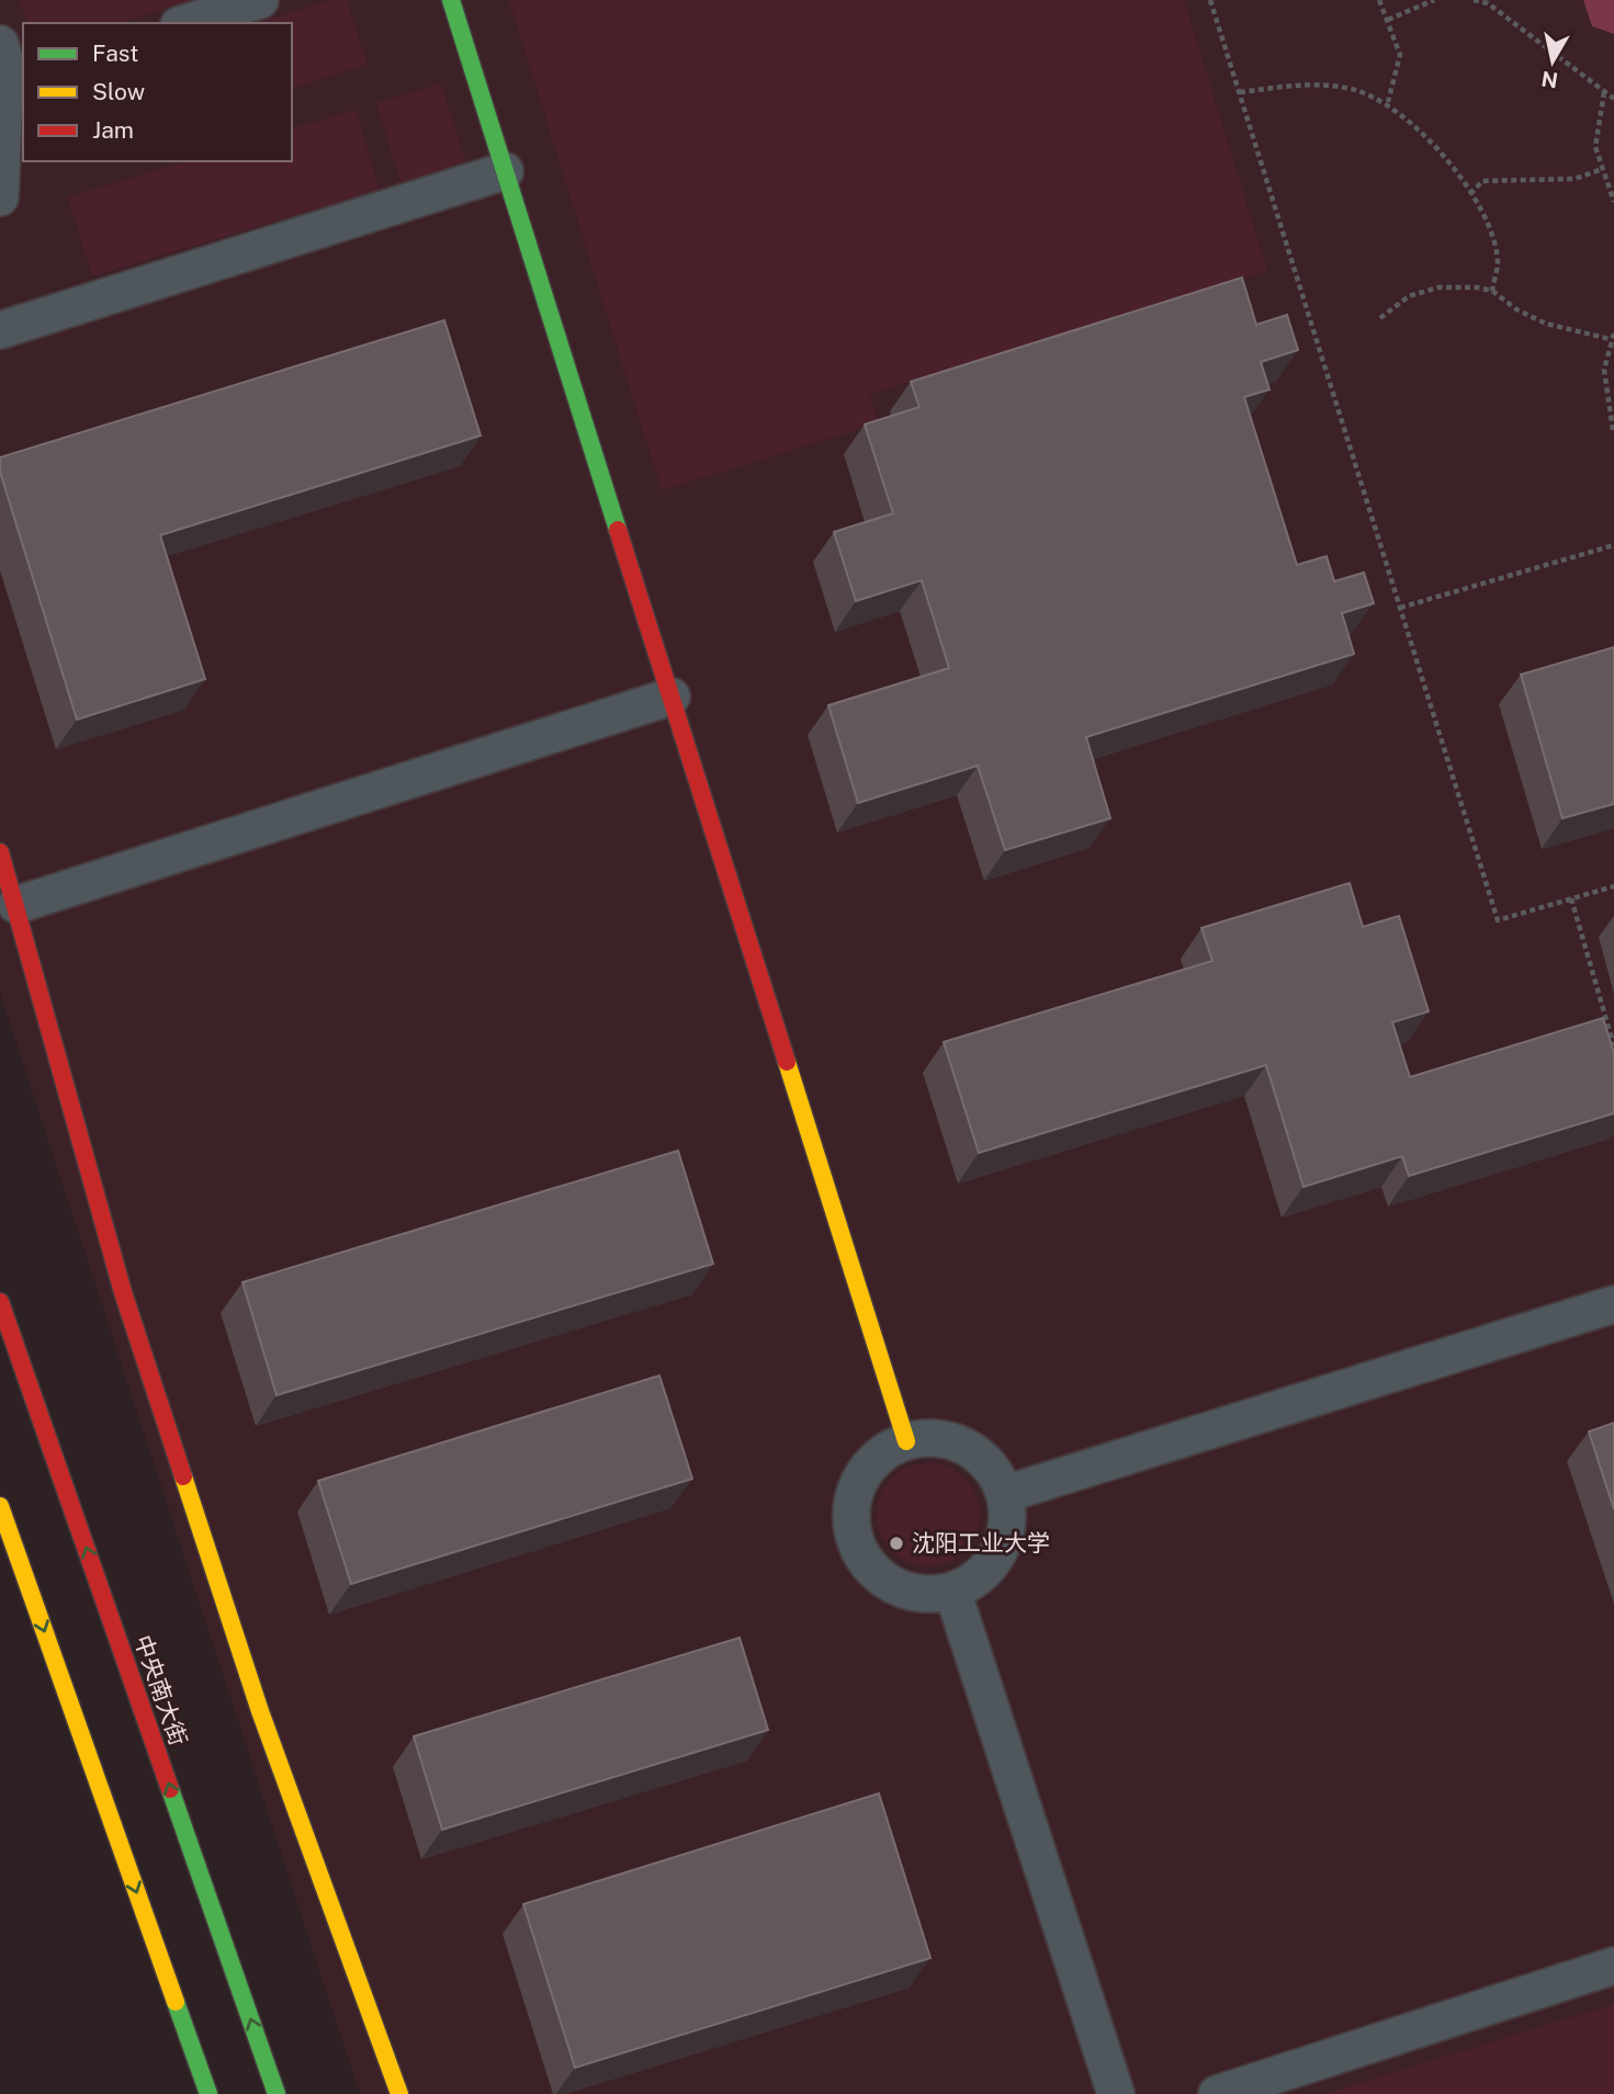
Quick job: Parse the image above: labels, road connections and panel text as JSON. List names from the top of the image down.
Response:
{
  "streets": {
    "street": ["中央南大街"]
  },
  "places": ["沈阳工业大学"],
  "legend": ["Fast", "Slow", "Jam"],
  "north": "bottom"
}
